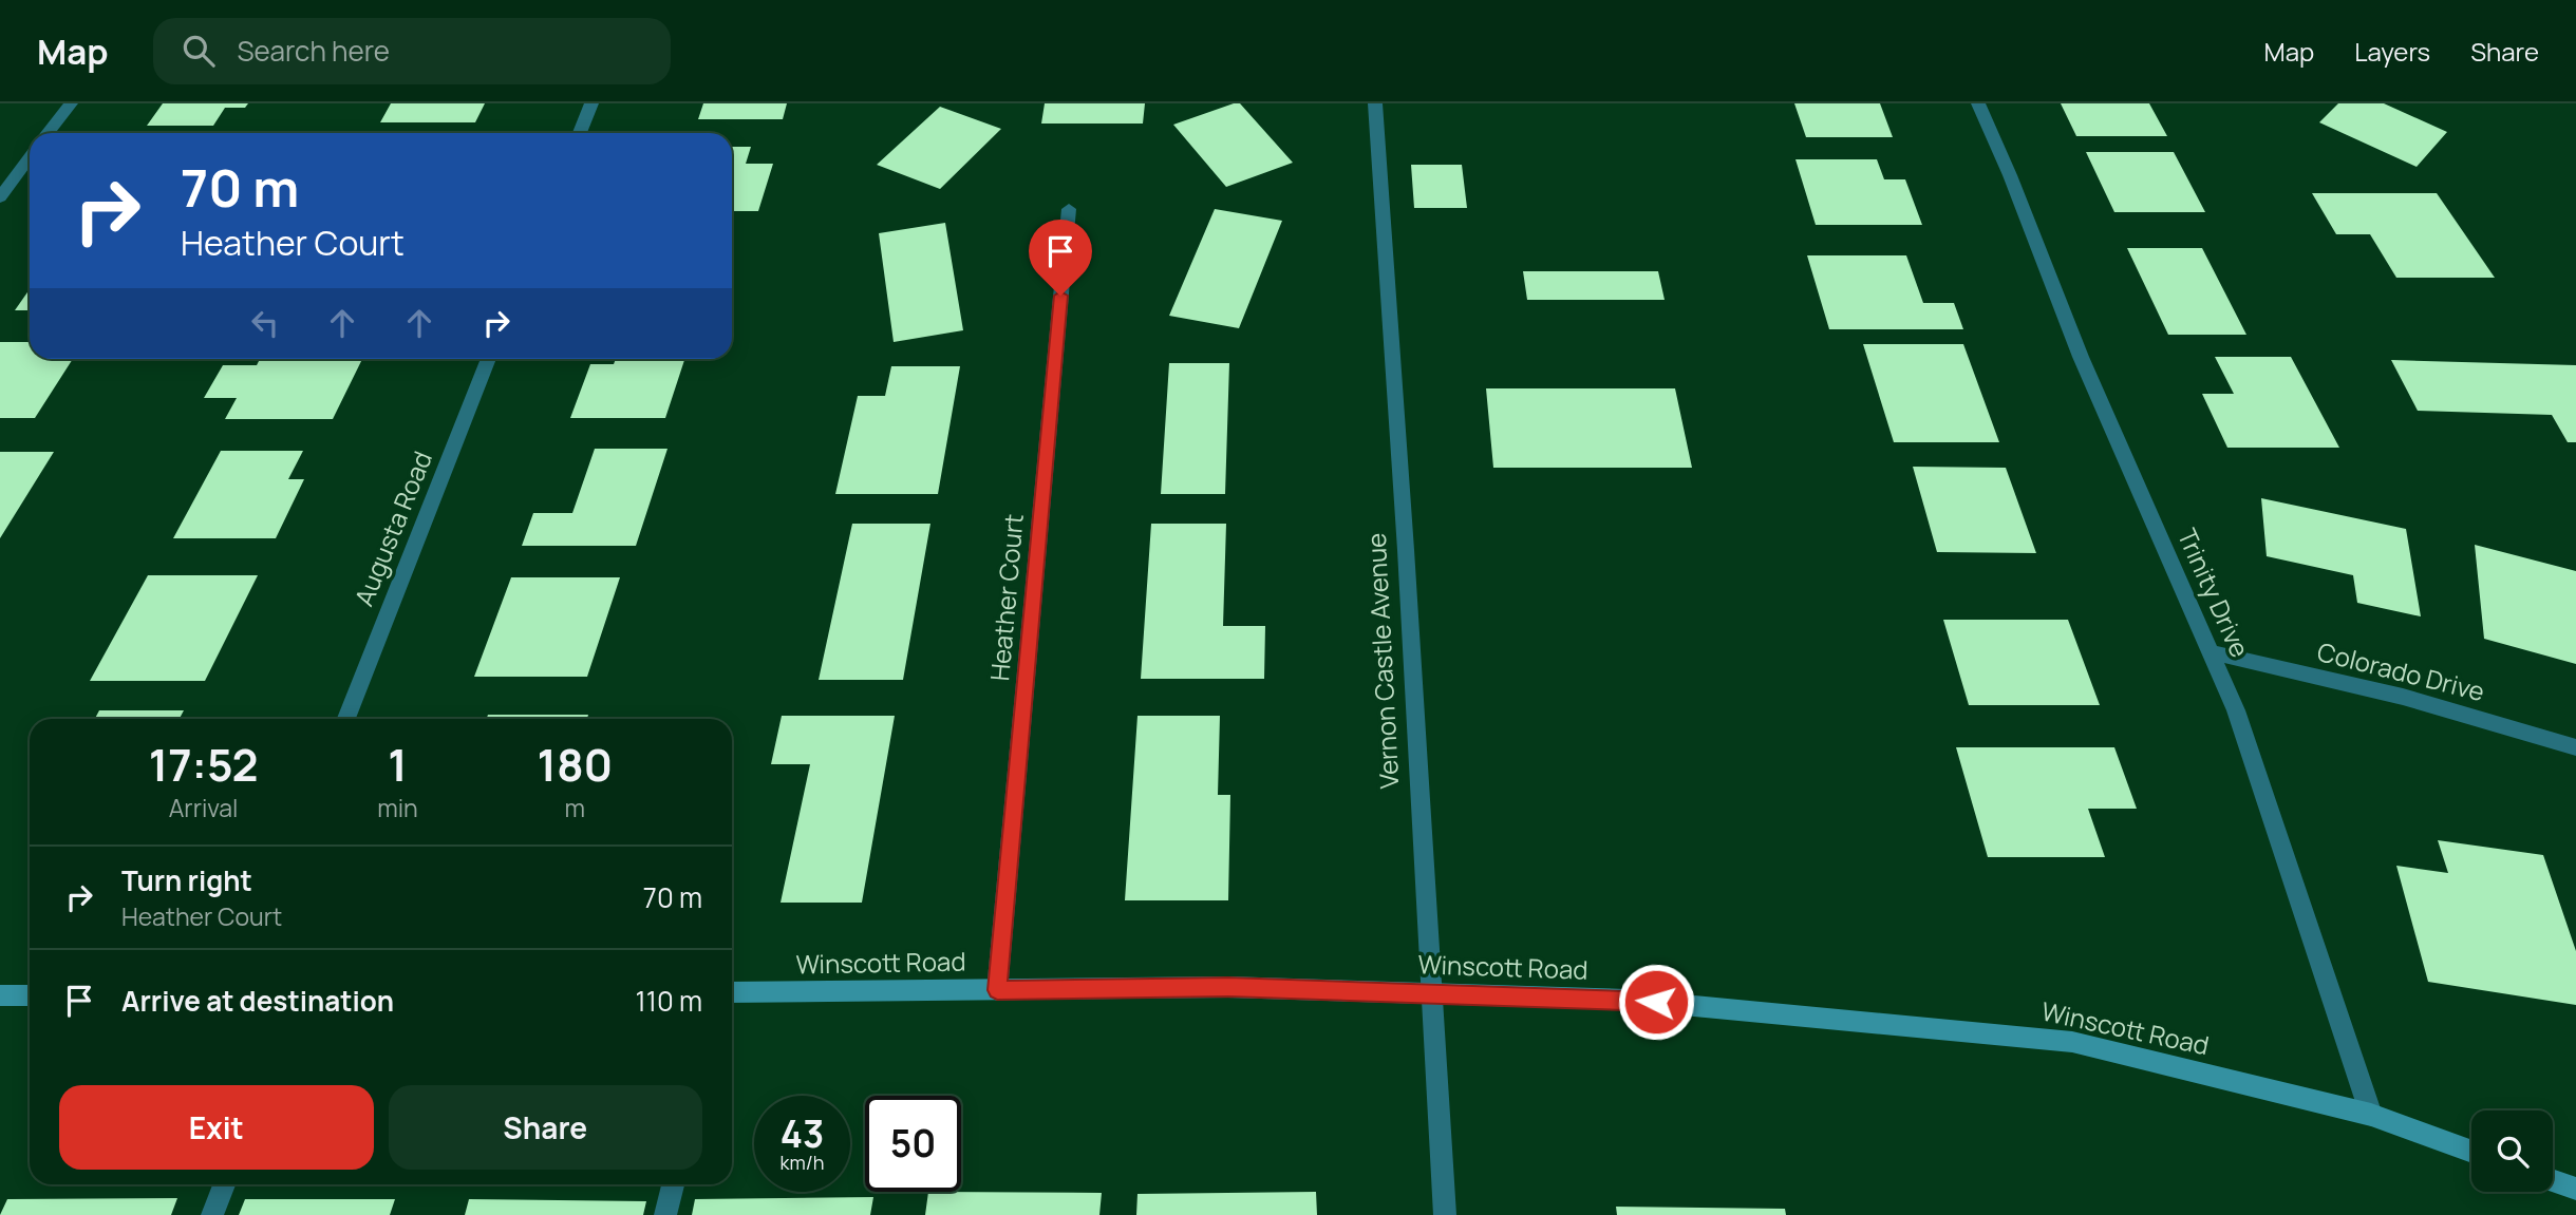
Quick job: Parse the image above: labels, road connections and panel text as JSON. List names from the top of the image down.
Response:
{
  "streets": {
    "main road": ["Winscott Road"],
    "street": [
      "Augusta Road",
      "Trinity Drive",
      "Heather Court",
      "Vernon Castle Avenue",
      "Colorado Drive"
    ]
  },
  "crossings": [
    ["Trinity Drive", "Colorado Drive"],
    ["Trinity Drive", "Winscott Road"],
    ["Heather Court", "Winscott Road"],
    ["Vernon Castle Avenue", "Winscott Road"]
  ],
  "page": {
    "header": "Map",
    "search": "Search here",
    "nav": ["Map", "Layers", "Share"],
    "turn": ["70 m", "Heather Court"],
    "eta": [
      "17:52",
      "Arrival",
      "1",
      "min",
      "180",
      "m"
    ],
    "list": [
      {
        "name": "Turn right",
        "note": "Heather Court",
        "value": "70 m"
      },
      {
        "name": "Arrive at destination",
        "value": "110 m"
      }
    ],
    "buttons": ["Exit", "Share"],
    "speed": "43 km/h",
    "limit": "50"
  }
}
